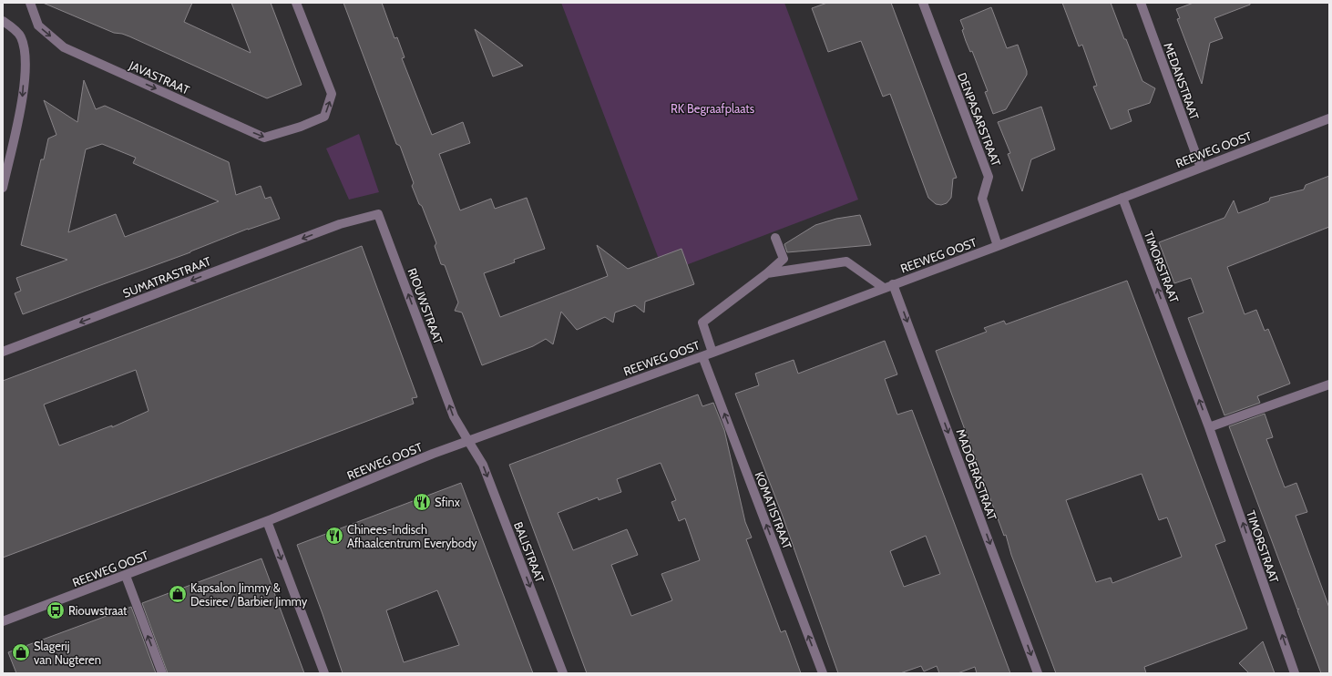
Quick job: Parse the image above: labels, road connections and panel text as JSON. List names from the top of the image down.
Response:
{
  "streets": {
    "street": [
      "JAVASTRAAT",
      "MEDANSTRAAT",
      "DENPASARSTRAAT",
      "REEWEG OOST",
      "TIMORSTRAAT",
      "SUMATRASTRAAT",
      "RIOUWSTRAAT",
      "MADOERASTRAAT",
      "KOMATISTRAAT",
      "BALISTRAAT"
    ]
  },
  "crossings": [
    ["MEDANSTRAAT", "REEWEG OOST"],
    ["DENPASARSTRAAT", "REEWEG OOST"],
    ["REEWEG OOST", "TIMORSTRAAT"],
    ["REEWEG OOST", "RIOUWSTRAAT"],
    ["REEWEG OOST", "MADOERASTRAAT"],
    ["REEWEG OOST", "KOMATISTRAAT"],
    ["REEWEG OOST", "BALISTRAAT"],
    ["SUMATRASTRAAT", "RIOUWSTRAAT"],
    ["RIOUWSTRAAT", "BALISTRAAT"]
  ],
  "one_way": [
    "TIMORSTRAAT",
    "SUMATRASTRAAT",
    "RIOUWSTRAAT",
    "MADOERASTRAAT",
    "KOMATISTRAAT",
    "BALISTRAAT"
  ],
  "parks": ["RK Begraafplaats"],
  "places": {
    "restaurant": ["Sfinx", "Chinees-Indisch Afhaalcentrum Everybody"],
    "shop": ["Kapsalon Jimmy & Desiree / Barbier Jimmy", "Slagerij van Nugteren"],
    "bus stop": ["Riouwstraat"]
  }
}
